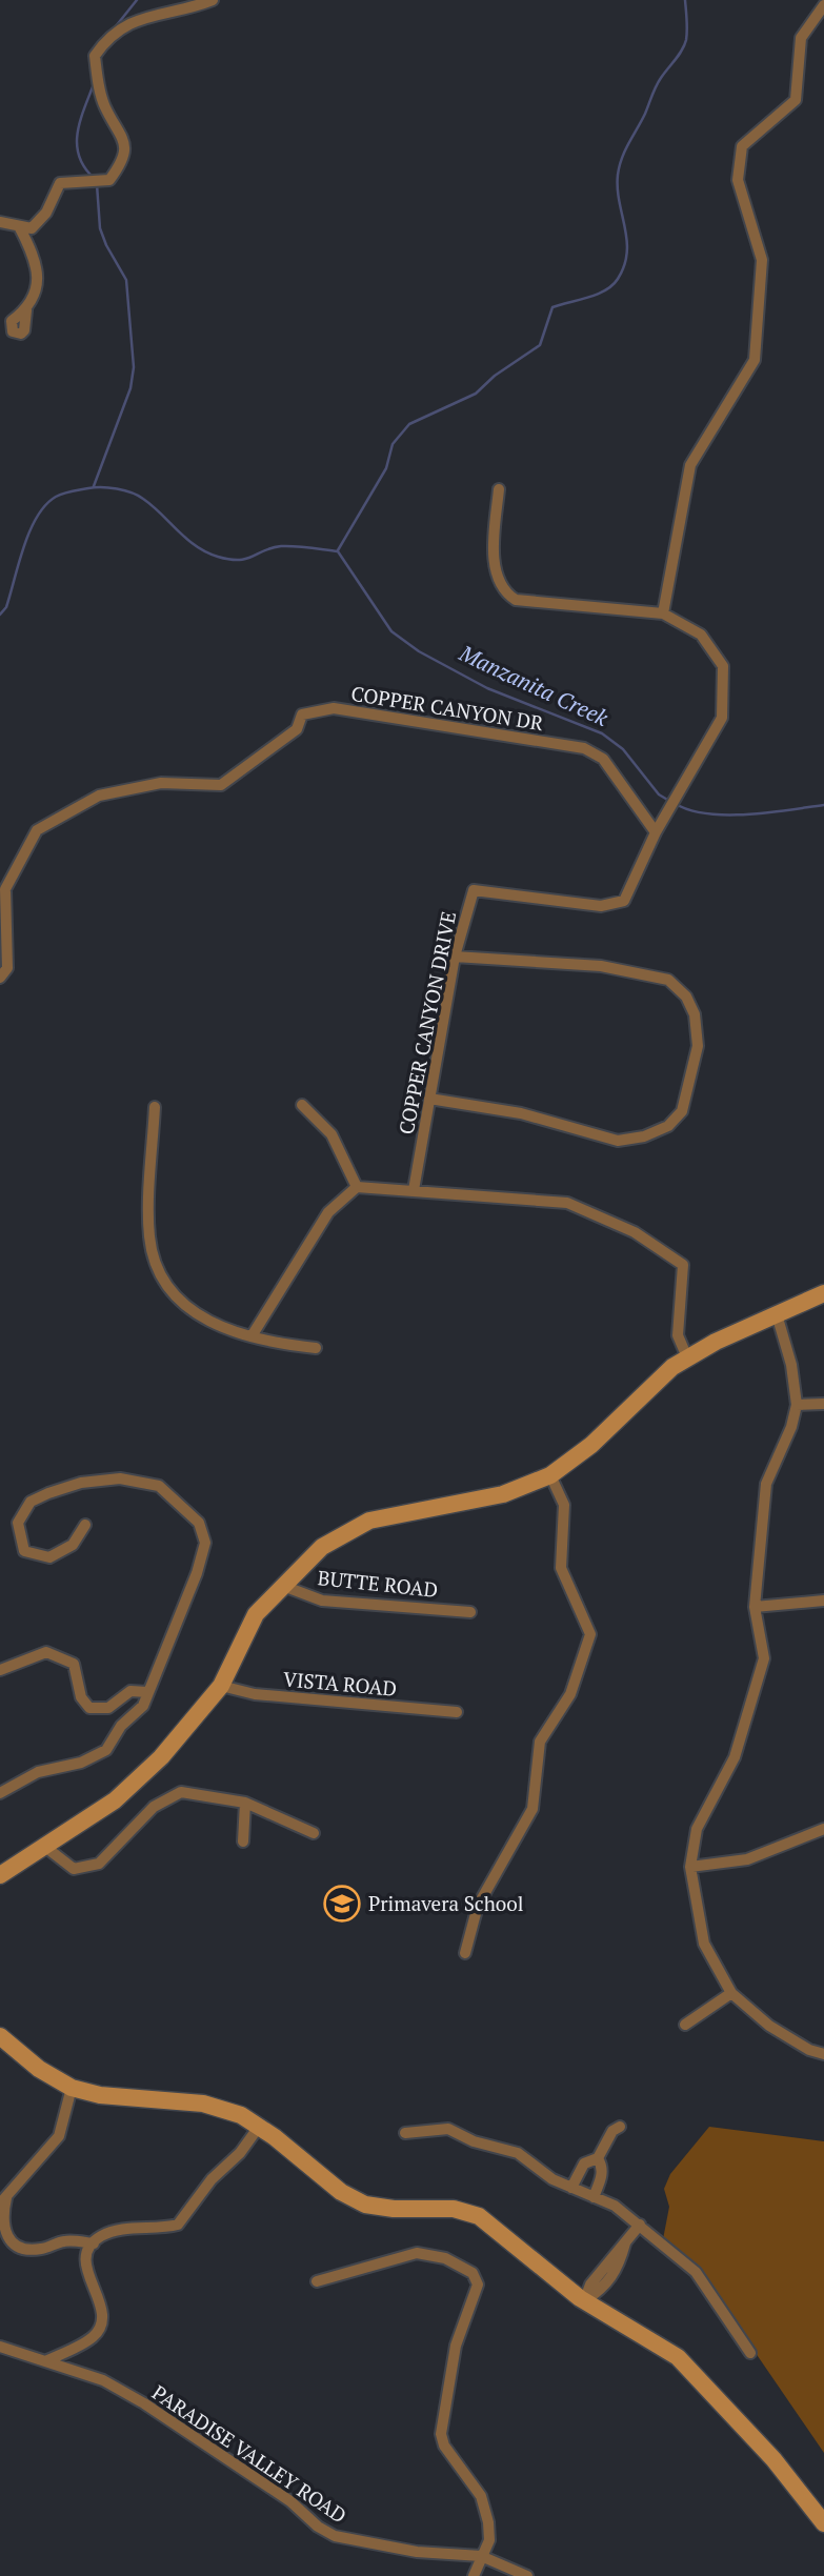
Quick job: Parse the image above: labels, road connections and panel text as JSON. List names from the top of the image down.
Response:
{
  "streets": {
    "street": [
      "COPPER CANYON DR",
      "COPPER CANYON DRIVE",
      "BUTTE ROAD",
      "VISTA ROAD",
      "PARADISE VALLEY ROAD"
    ]
  },
  "crossings": [
    ["COPPER CANYON DR", "COPPER CANYON DRIVE"]
  ],
  "water": ["Manzanita Creek"],
  "places": {
    "school or university": ["Primavera School"]
  }
}
